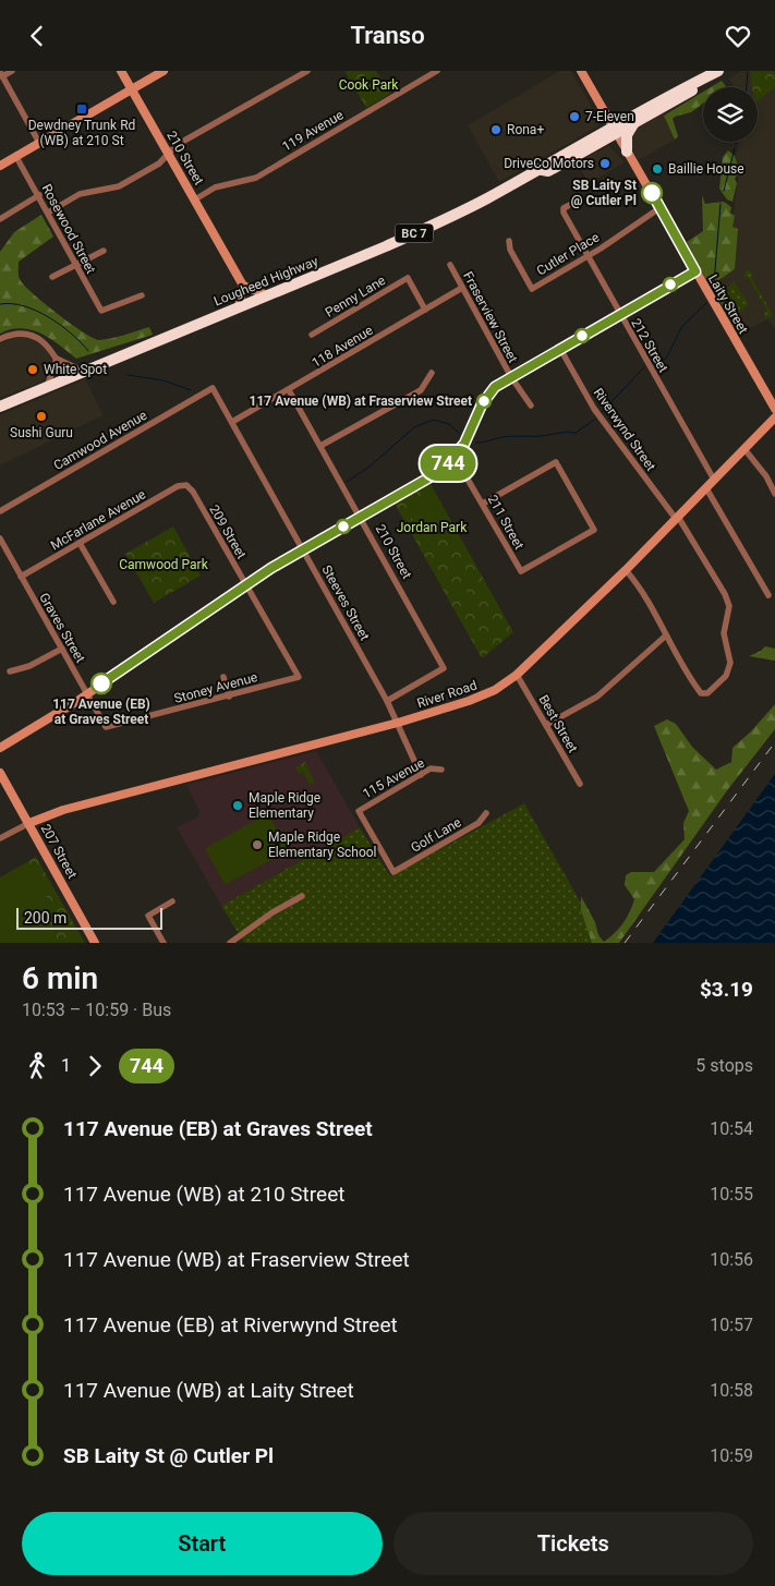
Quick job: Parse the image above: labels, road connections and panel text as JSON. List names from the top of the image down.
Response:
{
  "streets": {
    "highway": ["BC 7", "Lougheed Highway"],
    "street": [
      "119 Avenue",
      "210 Street",
      "Rosewood Street",
      "Cutler Place",
      "Penny Lane",
      "Laity Street",
      "Fraserview Street",
      "212 Street",
      "118 Avenue",
      "Riverwynd Street",
      "Camwood Avenue",
      "McFarlane Avenue",
      "211 Street",
      "209 Street",
      "Steeves Street",
      "Graves Street",
      "Stoney Avenue",
      "River Road",
      "Best Street",
      "115 Avenue",
      "Golf Lane",
      "207 Street"
    ]
  },
  "crossings": [
    ["119 Avenue", "210 Street"],
    ["210 Street", "118 Avenue"],
    ["210 Street", "Steeves Street"],
    ["Cutler Place", "Laity Street"],
    ["Cutler Place", "212 Street"],
    ["Lougheed Highway", "Laity Street"],
    ["Penny Lane", "118 Avenue"],
    ["Fraserview Street", "118 Avenue"],
    ["212 Street", "River Road"],
    ["118 Avenue", "Steeves Street"],
    ["Riverwynd Street", "River Road"],
    ["Camwood Avenue", "Steeves Street"],
    ["McFarlane Avenue", "209 Street"],
    ["McFarlane Avenue", "Graves Street"],
    ["209 Street", "Stoney Avenue"],
    ["Steeves Street", "River Road"],
    ["Steeves Street", "115 Avenue"],
    ["Graves Street", "Stoney Avenue"],
    ["River Road", "Best Street"],
    ["River Road", "207 Street"],
    ["115 Avenue", "Golf Lane"]
  ],
  "parks": ["Cook Park", "Jordan Park", "Camwood Park"],
  "places": {
    "transit": ["Dewdney Trunk Rd (WB) at 210 St"],
    "other": [
      "7-Eleven",
      "Rona+",
      "DriveCo Motors",
      "Baillie House",
      "SB Laity St @ Cutler Pl",
      "White Spot",
      "117 Avenue (WB) at Fraserview Street",
      "Sushi Guru",
      "117 Avenue (EB) at Graves Street",
      "Maple Ridge Elementary",
      "Maple Ridge Elementary School"
    ]
  },
  "lines": ["bus line 744"],
  "scale_bar": "200 m",
  "page": {
    "header": "Transo",
    "on_map": "744",
    "scale": "200 m",
    "heading": ["6 min", "10:53 – 10:59 · Bus", "$3.19"],
    "legs": ["1", "744", "5 stops"],
    "list": [
      {
        "name": "117 Avenue (EB) at Graves Street",
        "value": "10:54"
      },
      {
        "name": "117 Avenue (WB) at 210 Street",
        "value": "10:55"
      },
      {
        "name": "117 Avenue (WB) at Fraserview Street",
        "value": "10:56"
      },
      {
        "name": "117 Avenue (EB) at Riverwynd Street",
        "value": "10:57"
      },
      {
        "name": "117 Avenue (WB) at Laity Street",
        "value": "10:58"
      },
      {
        "name": "SB Laity St @ Cutler Pl",
        "value": "10:59"
      }
    ],
    "buttons": ["Start", "Tickets"]
  }
}
